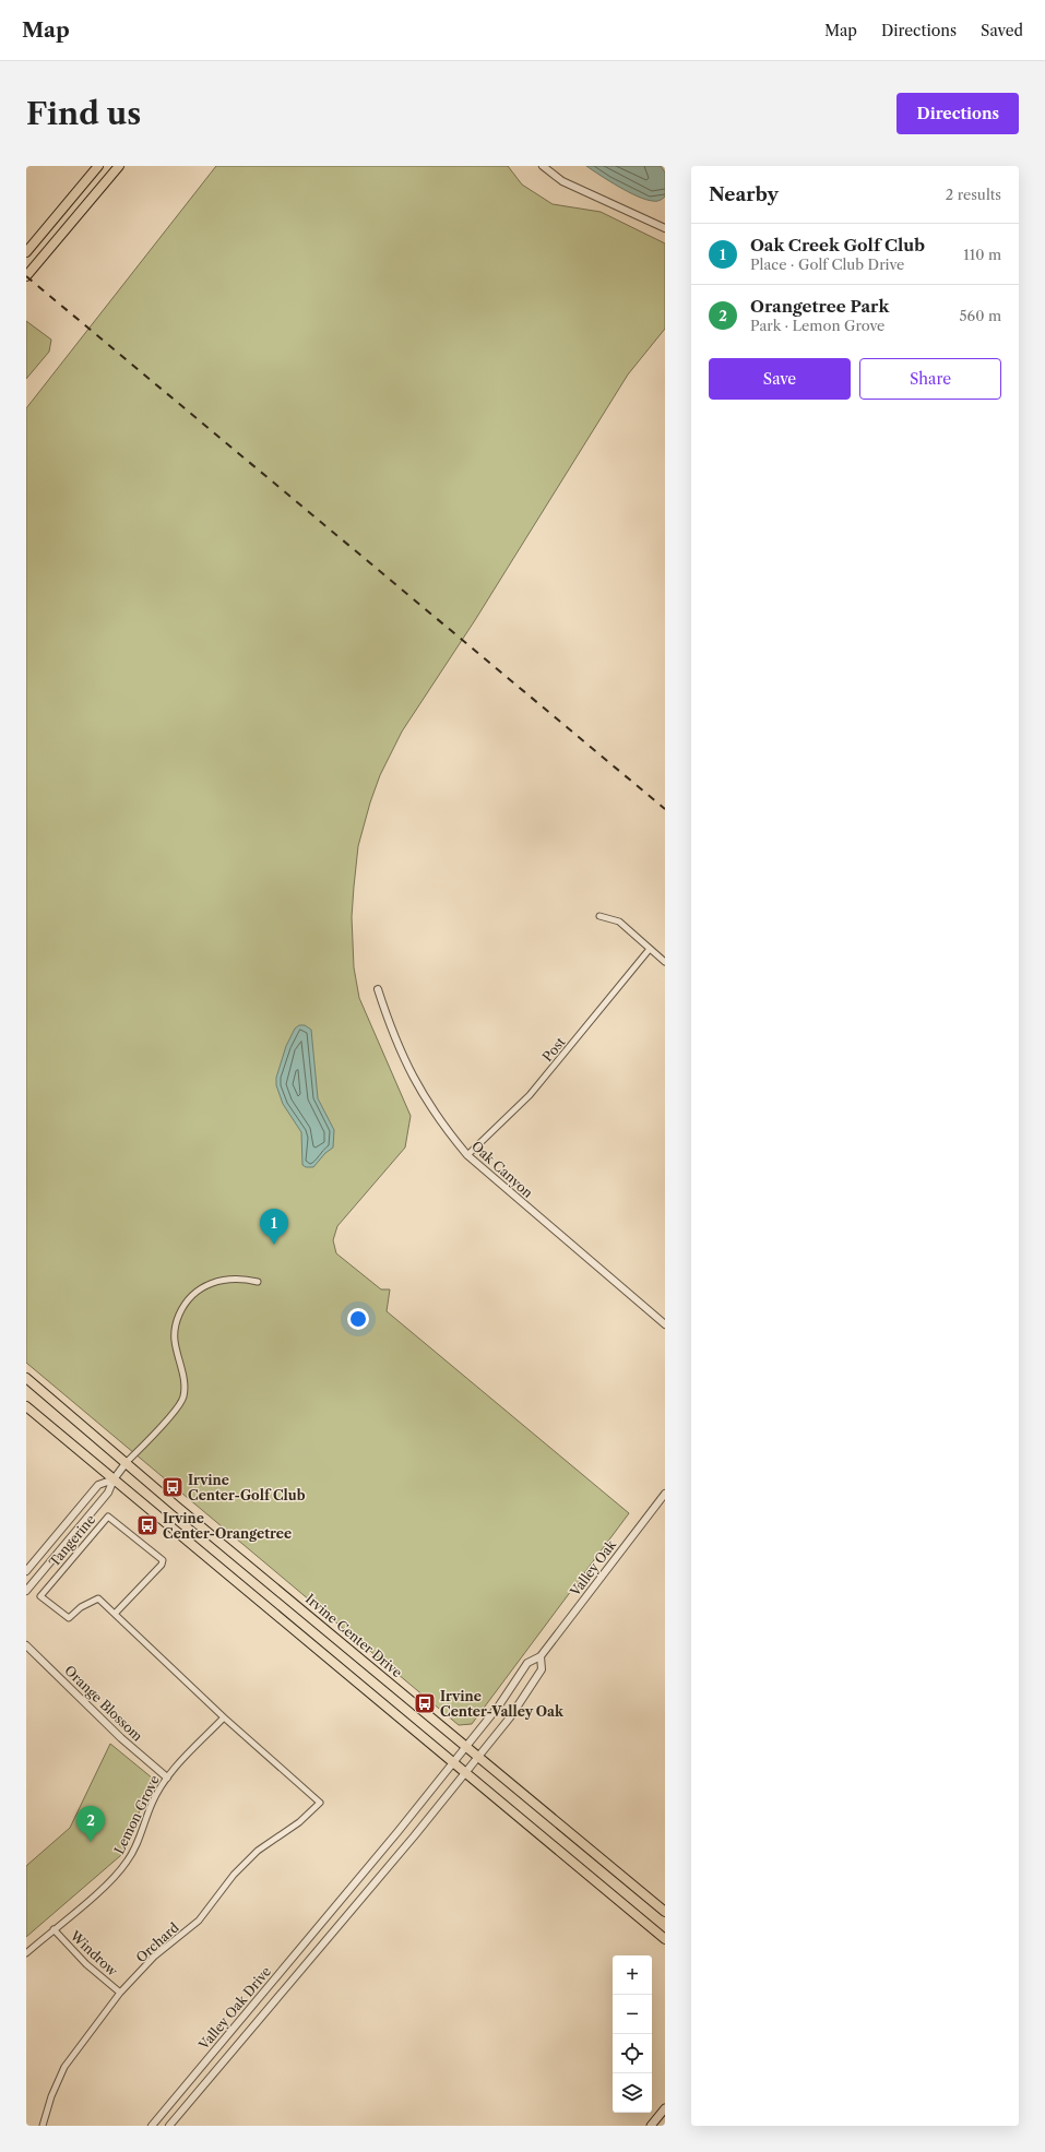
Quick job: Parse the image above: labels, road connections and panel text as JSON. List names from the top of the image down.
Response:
{
  "streets": {
    "main road": ["Irvine Center Drive"],
    "street": [
      "Post",
      "Oak Canyon",
      "Tangerine",
      "Valley Oak",
      "Orange Blossom",
      "Lemon Grove",
      "Orchard",
      "Windrow",
      "Valley Oak Drive"
    ]
  },
  "crossings": [
    ["Post", "Oak Canyon"],
    ["Tangerine", "Lemon Grove"],
    ["Tangerine", "Orchard"],
    ["Valley Oak", "Irvine Center Drive"],
    ["Valley Oak", "Valley Oak Drive"],
    ["Irvine Center Drive", "Valley Oak Drive"],
    ["Orange Blossom", "Lemon Grove"],
    ["Lemon Grove", "Windrow"],
    ["Orchard", "Windrow"]
  ],
  "places": {
    "bus stop": ["Irvine Center-Golf Club", "Irvine Center-Orangetree", "Irvine Center-Valley Oak"]
  },
  "page": {
    "header": "Map",
    "nav": ["Map", "Directions", "Saved"],
    "buttons": [
      "Directions",
      ["Save", "Share"]
    ],
    "title": "Find us",
    "heading": ["Nearby", "2 results"],
    "list": [
      {
        "mark": "1",
        "name": "Oak Creek Golf Club",
        "note": "Place · Golf Club Drive",
        "value": "110 m"
      },
      {
        "mark": "2",
        "name": "Orangetree Park",
        "note": "Park · Lemon Grove",
        "value": "560 m"
      }
    ],
    "pins": ["1", "2"],
    "map_buttons": ["+", "−"]
  }
}
